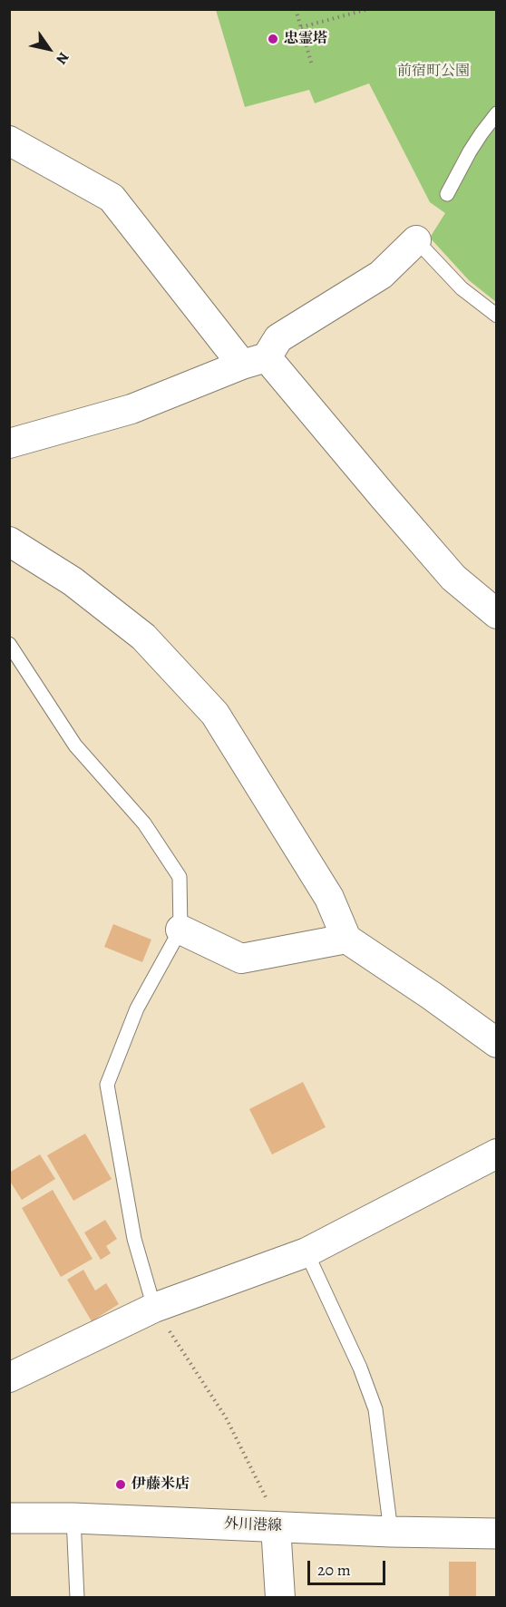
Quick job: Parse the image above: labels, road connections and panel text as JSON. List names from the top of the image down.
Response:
{
  "streets": {
    "main road": ["外川港線"]
  },
  "parks": ["前宿町公園"],
  "places": ["忠霊塔", "伊藤米店"],
  "scale_bar": "20 m",
  "north": "bottom right"
}
